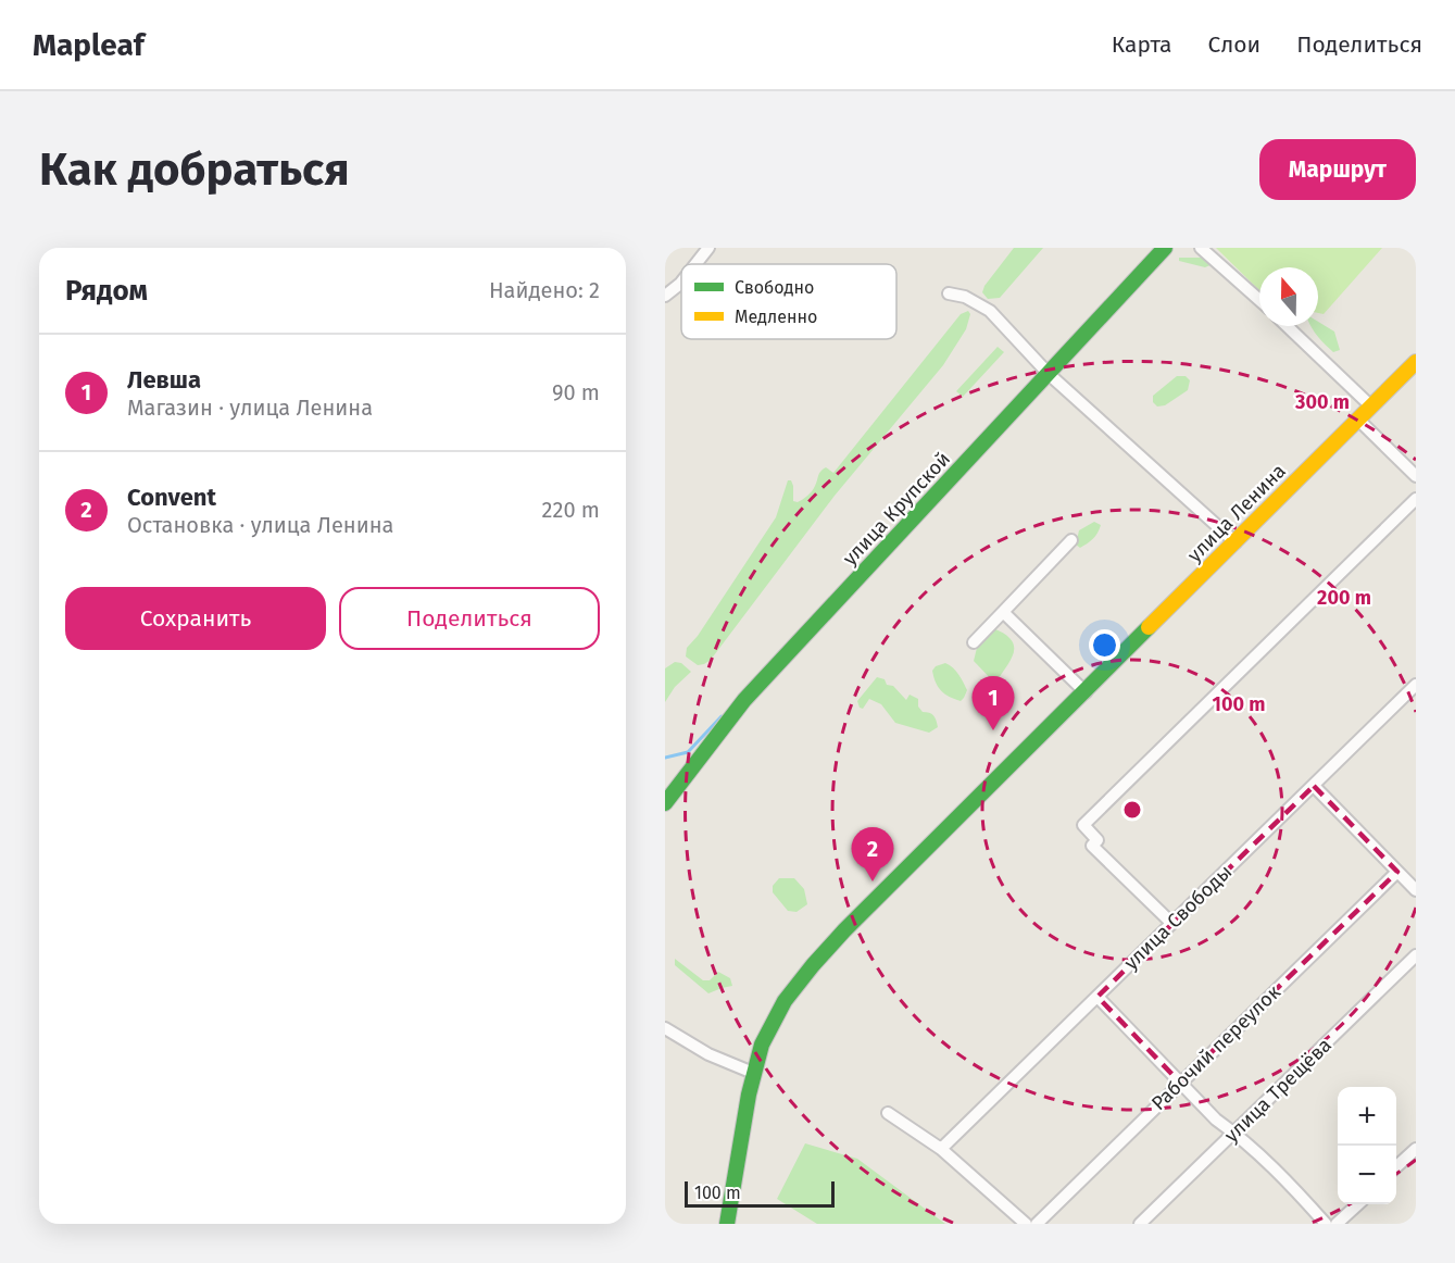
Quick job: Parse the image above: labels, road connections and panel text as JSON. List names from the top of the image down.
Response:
{
  "streets": {
    "street": [
      "улица Крупской",
      "улица Ленина",
      "улица Свободы",
      "Рабочий переулок",
      "улица Трещёва"
    ]
  },
  "legend": ["Свободно", "Медленно"],
  "scale_bar": "100 m",
  "north": "top",
  "page": {
    "header": "Mapleaf",
    "nav": ["Карта", "Слои", "Поделиться"],
    "buttons": [
      "Маршрут",
      ["Сохранить", "Поделиться"]
    ],
    "title": "Как добраться",
    "heading": ["Рядом", "Найдено: 2"],
    "list": [
      {
        "mark": "1",
        "name": "Левша",
        "note": "Магазин · улица Ленина",
        "value": "90 m"
      },
      {
        "mark": "2",
        "name": "Convent",
        "note": "Остановка · улица Ленина",
        "value": "220 m"
      }
    ],
    "pins": ["1", "2"],
    "map_buttons": ["+", "−"],
    "scale": "100 m"
  },
  "rings": ["300 m", "200 m", "100 m"]
}
